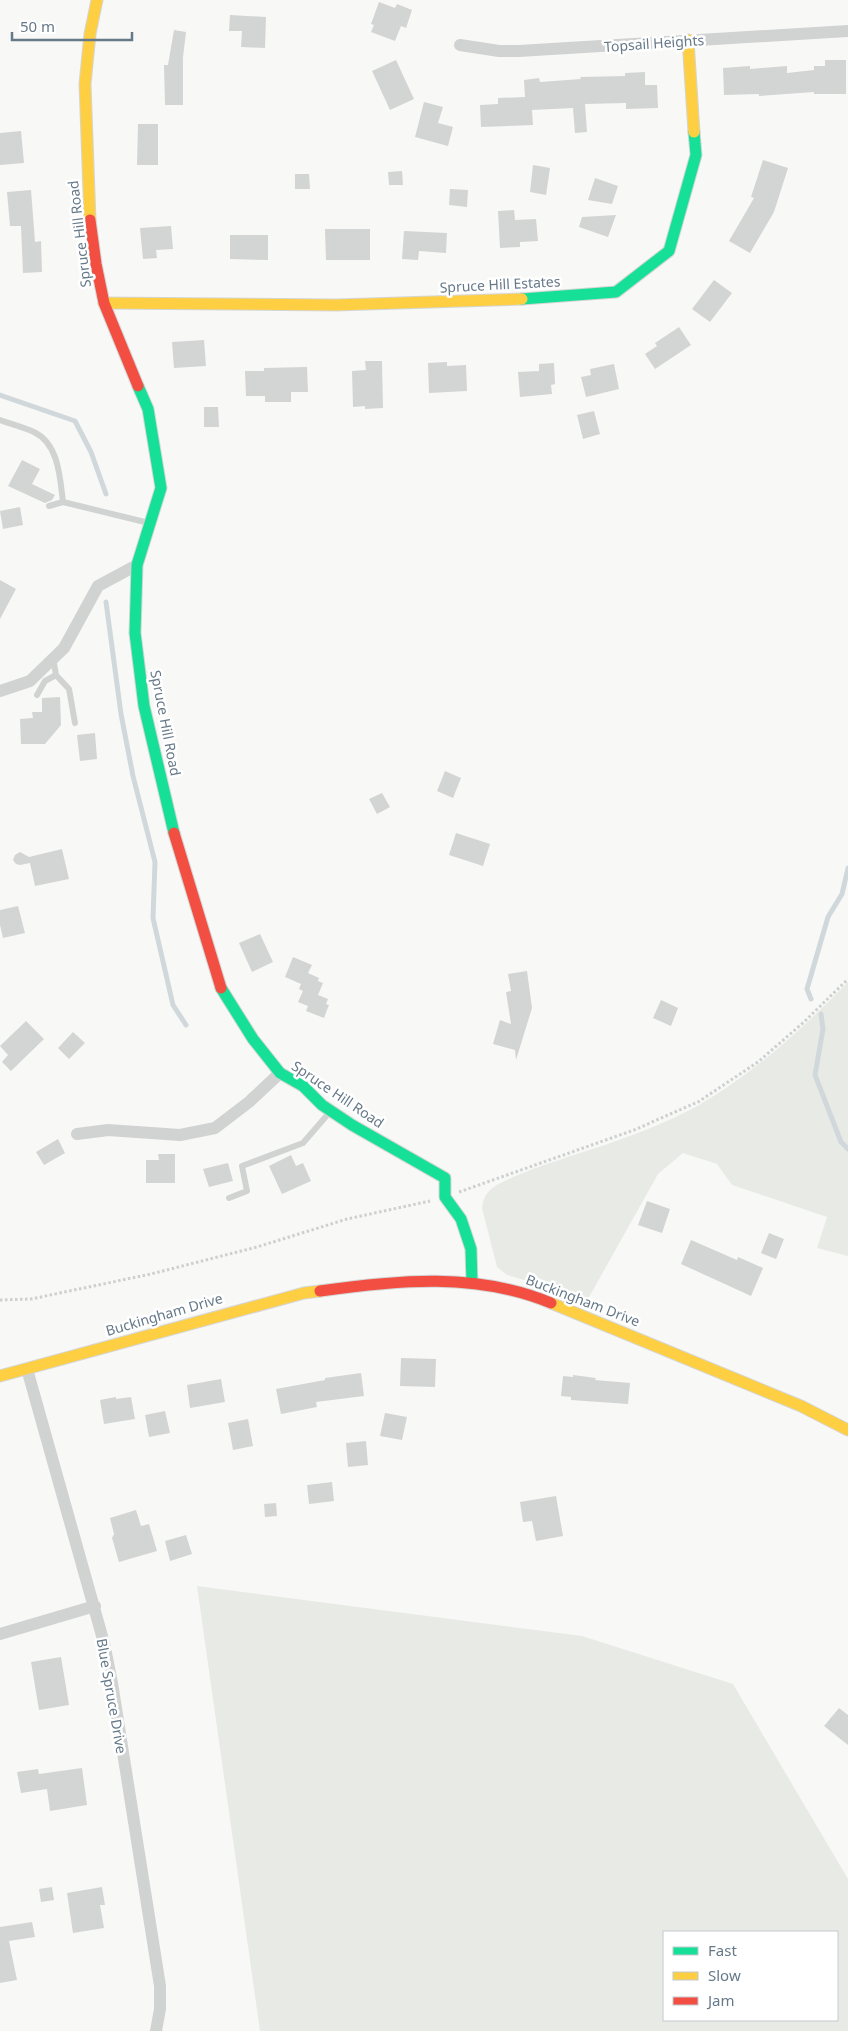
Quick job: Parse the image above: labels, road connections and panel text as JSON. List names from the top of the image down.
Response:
{
  "streets": {
    "street": [
      "Topsail Heights",
      "Spruce Hill Road",
      "Spruce Hill Estates",
      "Buckingham Drive",
      "Blue Spruce Drive"
    ]
  },
  "crossings": [
    ["Topsail Heights", "Spruce Hill Estates"],
    ["Spruce Hill Road", "Spruce Hill Estates"],
    ["Spruce Hill Road", "Buckingham Drive"],
    ["Buckingham Drive", "Blue Spruce Drive"]
  ],
  "legend": ["Fast", "Slow", "Jam"],
  "scale_bar": "50 m"
}
